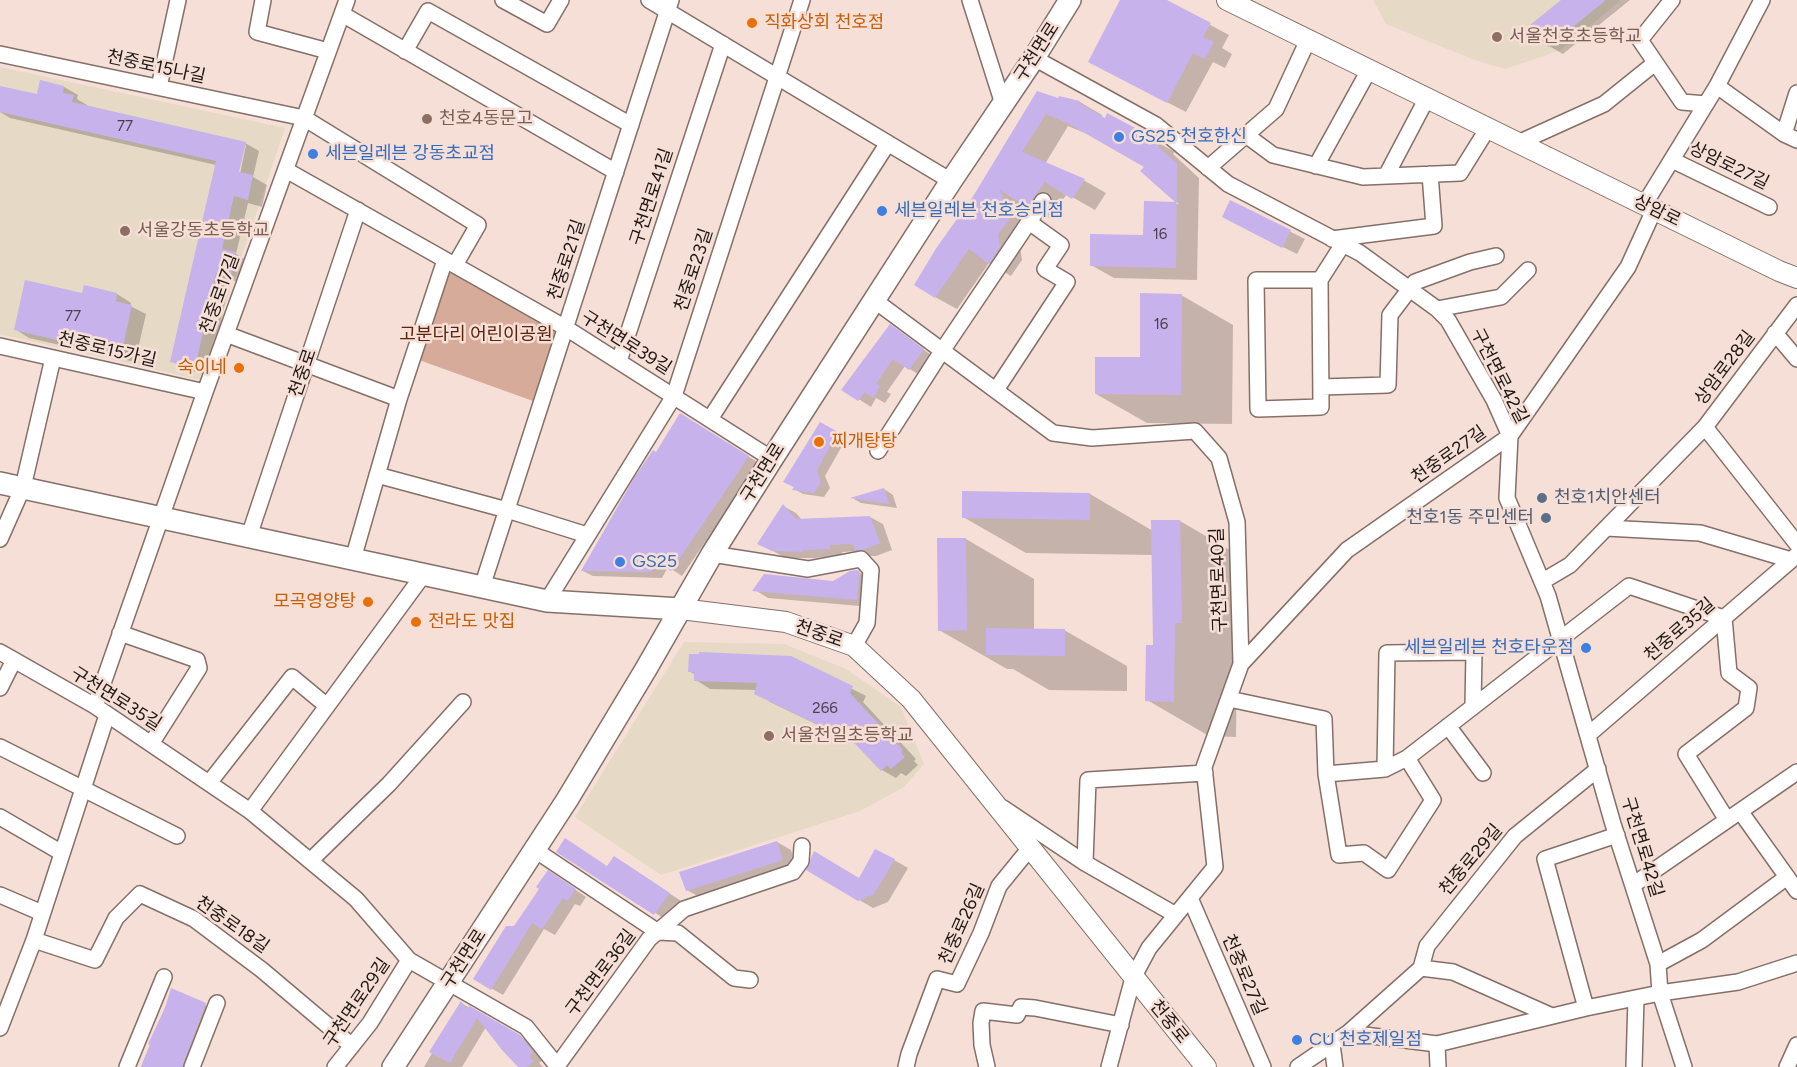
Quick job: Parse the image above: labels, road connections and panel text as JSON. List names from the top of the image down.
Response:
{
  "streets": {
    "main road": ["구천면로", "천중로"],
    "street": [
      "천중로15나길",
      "상암로27길",
      "구천면로41길",
      "상암로",
      "천중로21길",
      "천중로23길",
      "천중로17길",
      "구천면로39길",
      "천중로15가길",
      "상암로28길",
      "구천면로42길",
      "천중로27길",
      "구천면로40길",
      "천중로35길",
      "구천면로35길",
      "천중로29길",
      "천중로26길",
      "천중로18길",
      "구천면로36길",
      "구천면로29길"
    ]
  },
  "crossings": [
    ["구천면로", "구천면로39길"],
    ["구천면로", "천중로"],
    ["구천면로", "구천면로42길"],
    ["구천면로", "구천면로40길"],
    ["구천면로", "구천면로35길"],
    ["구천면로", "구천면로36길"],
    ["천중로15나길", "천중로17길"],
    ["상암로27길", "상암로"],
    ["상암로27길", "천중로27길"],
    ["구천면로41길", "구천면로39길"],
    ["상암로", "천중로27길"],
    ["천중로21길", "천중로17길"],
    ["천중로21길", "구천면로39길"],
    ["천중로21길", "천중로"],
    ["천중로23길", "구천면로39길"],
    ["천중로23길", "천중로"],
    ["천중로17길", "구천면로39길"],
    ["천중로17길", "천중로15가길"],
    ["천중로17길", "천중로"],
    ["구천면로39길", "천중로"],
    ["상암로28길", "구천면로42길"],
    ["천중로", "천중로27길"],
    ["천중로", "천중로26길"],
    ["구천면로42길", "천중로27길"],
    ["구천면로42길", "천중로35길"],
    ["구천면로42길", "천중로29길"],
    ["천중로27길", "구천면로40길"],
    ["구천면로35길", "구천면로36길"],
    ["구천면로35길", "구천면로29길"],
    ["천중로18길", "구천면로29길"]
  ],
  "parks": ["고분다리 어린이공원"],
  "places": [
    "직화상회 천호점",
    "서울천호초등학교",
    "천호4동문고",
    "GS25 천호한신",
    "세븐일레븐 강동초교점",
    "세븐일레븐 천호승리점",
    "서울강동초등학교",
    "숙이네",
    "찌개탕탕",
    "천호1치안센터",
    "천호1동 주민센터",
    "GS25",
    "모곡영양탕",
    "전라도 맛집",
    "세븐일레븐 천호타운점",
    "서울천일초등학교",
    "CU 천호제일점"
  ],
  "house_numbers": [
    "77",
    "16",
    "77",
    "16",
    "266"
  ]
}
